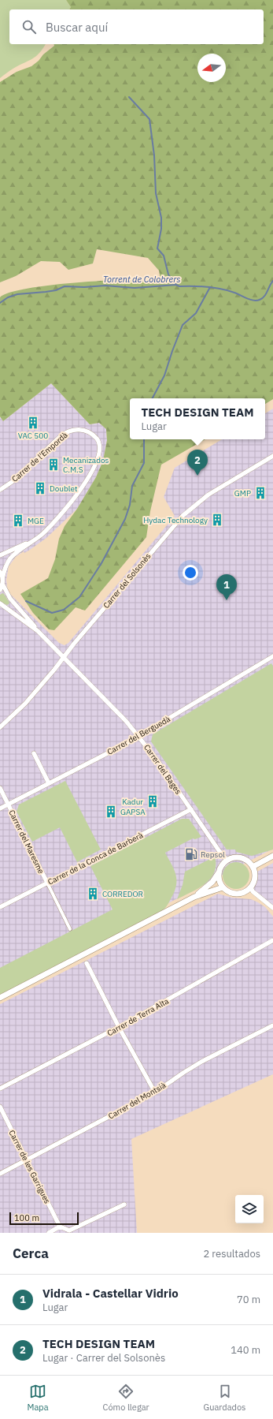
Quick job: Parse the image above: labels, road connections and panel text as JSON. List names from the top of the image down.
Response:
{
  "streets": {
    "street": [
      "Carrer de l'Empordà",
      "Carrer del Solsonès",
      "Carrer del Berguedà",
      "Carrer del Bages",
      "Carrer del Maresme",
      "Carrer de la Conca de Barberà",
      "Carrer de Terra Alta",
      "Carrer del Montsià",
      "Carrer de les Garrigues"
    ]
  },
  "crossings": [
    ["Carrer del Solsonès", "Carrer del Bages"],
    ["Carrer del Berguedà", "Carrer del Bages"],
    ["Carrer del Berguedà", "Carrer del Maresme"],
    ["Carrer del Bages", "Carrer de la Conca de Barberà"],
    ["Carrer del Maresme", "Carrer de la Conca de Barberà"],
    ["Carrer del Montsià", "Carrer de les Garrigues"]
  ],
  "water": ["Torrent de Colobrers"],
  "places": {
    "building": [
      "VAC 500",
      "Mecanizados C.M.S",
      "Doublet",
      "GMP",
      "Hydac Technology",
      "MGE",
      "Kadur",
      "GAPSA",
      "CORREDOR"
    ],
    "fuel station": ["Repsol"]
  },
  "scale_bar": "100 m",
  "north": "left",
  "page": {
    "search": "Buscar aquí",
    "popup": ["TECH DESIGN TEAM", "Lugar"],
    "pins": ["2", "1"],
    "scale": "100 m",
    "heading": ["Cerca", "2 resultados"],
    "list": [
      {
        "mark": "1",
        "name": "Vidrala - Castellar Vidrio",
        "note": "Lugar",
        "value": "70 m"
      },
      {
        "mark": "2",
        "name": "TECH DESIGN TEAM",
        "note": "Lugar · Carrer del Solsonès",
        "value": "140 m"
      }
    ],
    "nav": ["Mapa", "Cómo llegar", "Guardados"]
  }
}
